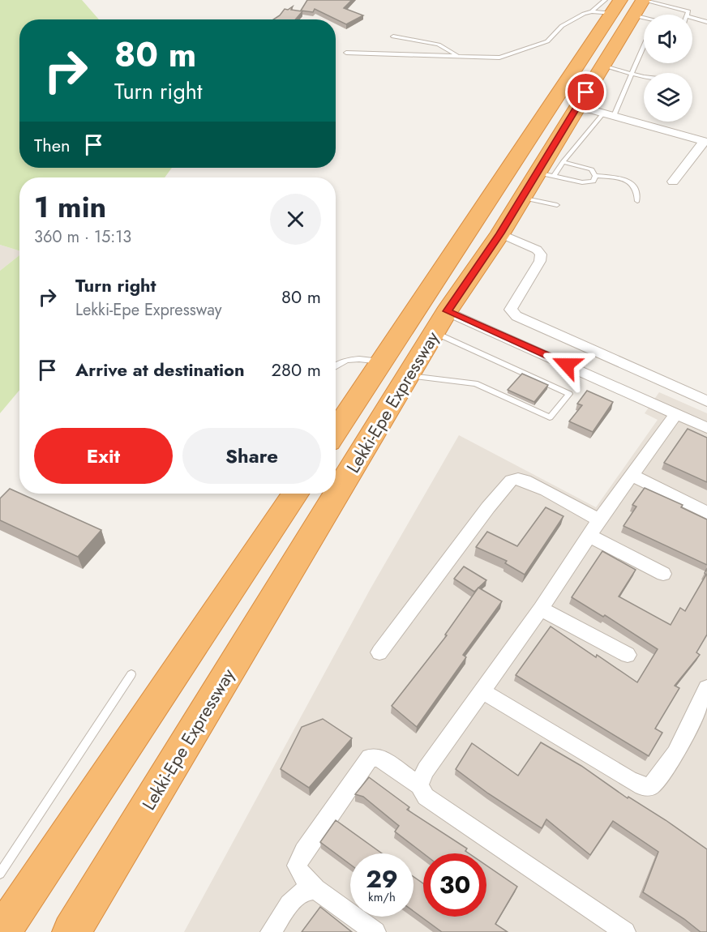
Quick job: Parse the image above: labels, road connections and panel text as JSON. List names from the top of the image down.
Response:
{
  "streets": {
    "highway": ["Lekki-Epe Expressway"]
  },
  "page": {
    "turn": ["80 m", "Turn right"],
    "then": "Then",
    "heading": ["1 min", "360 m · 15:13"],
    "list": [
      {
        "name": "Turn right",
        "note": "Lekki-Epe Expressway",
        "value": "80 m"
      },
      {
        "name": "Arrive at destination",
        "value": "280 m"
      }
    ],
    "buttons": ["Exit", "Share"],
    "speed": "29 km/h",
    "limit": "30"
  }
}
